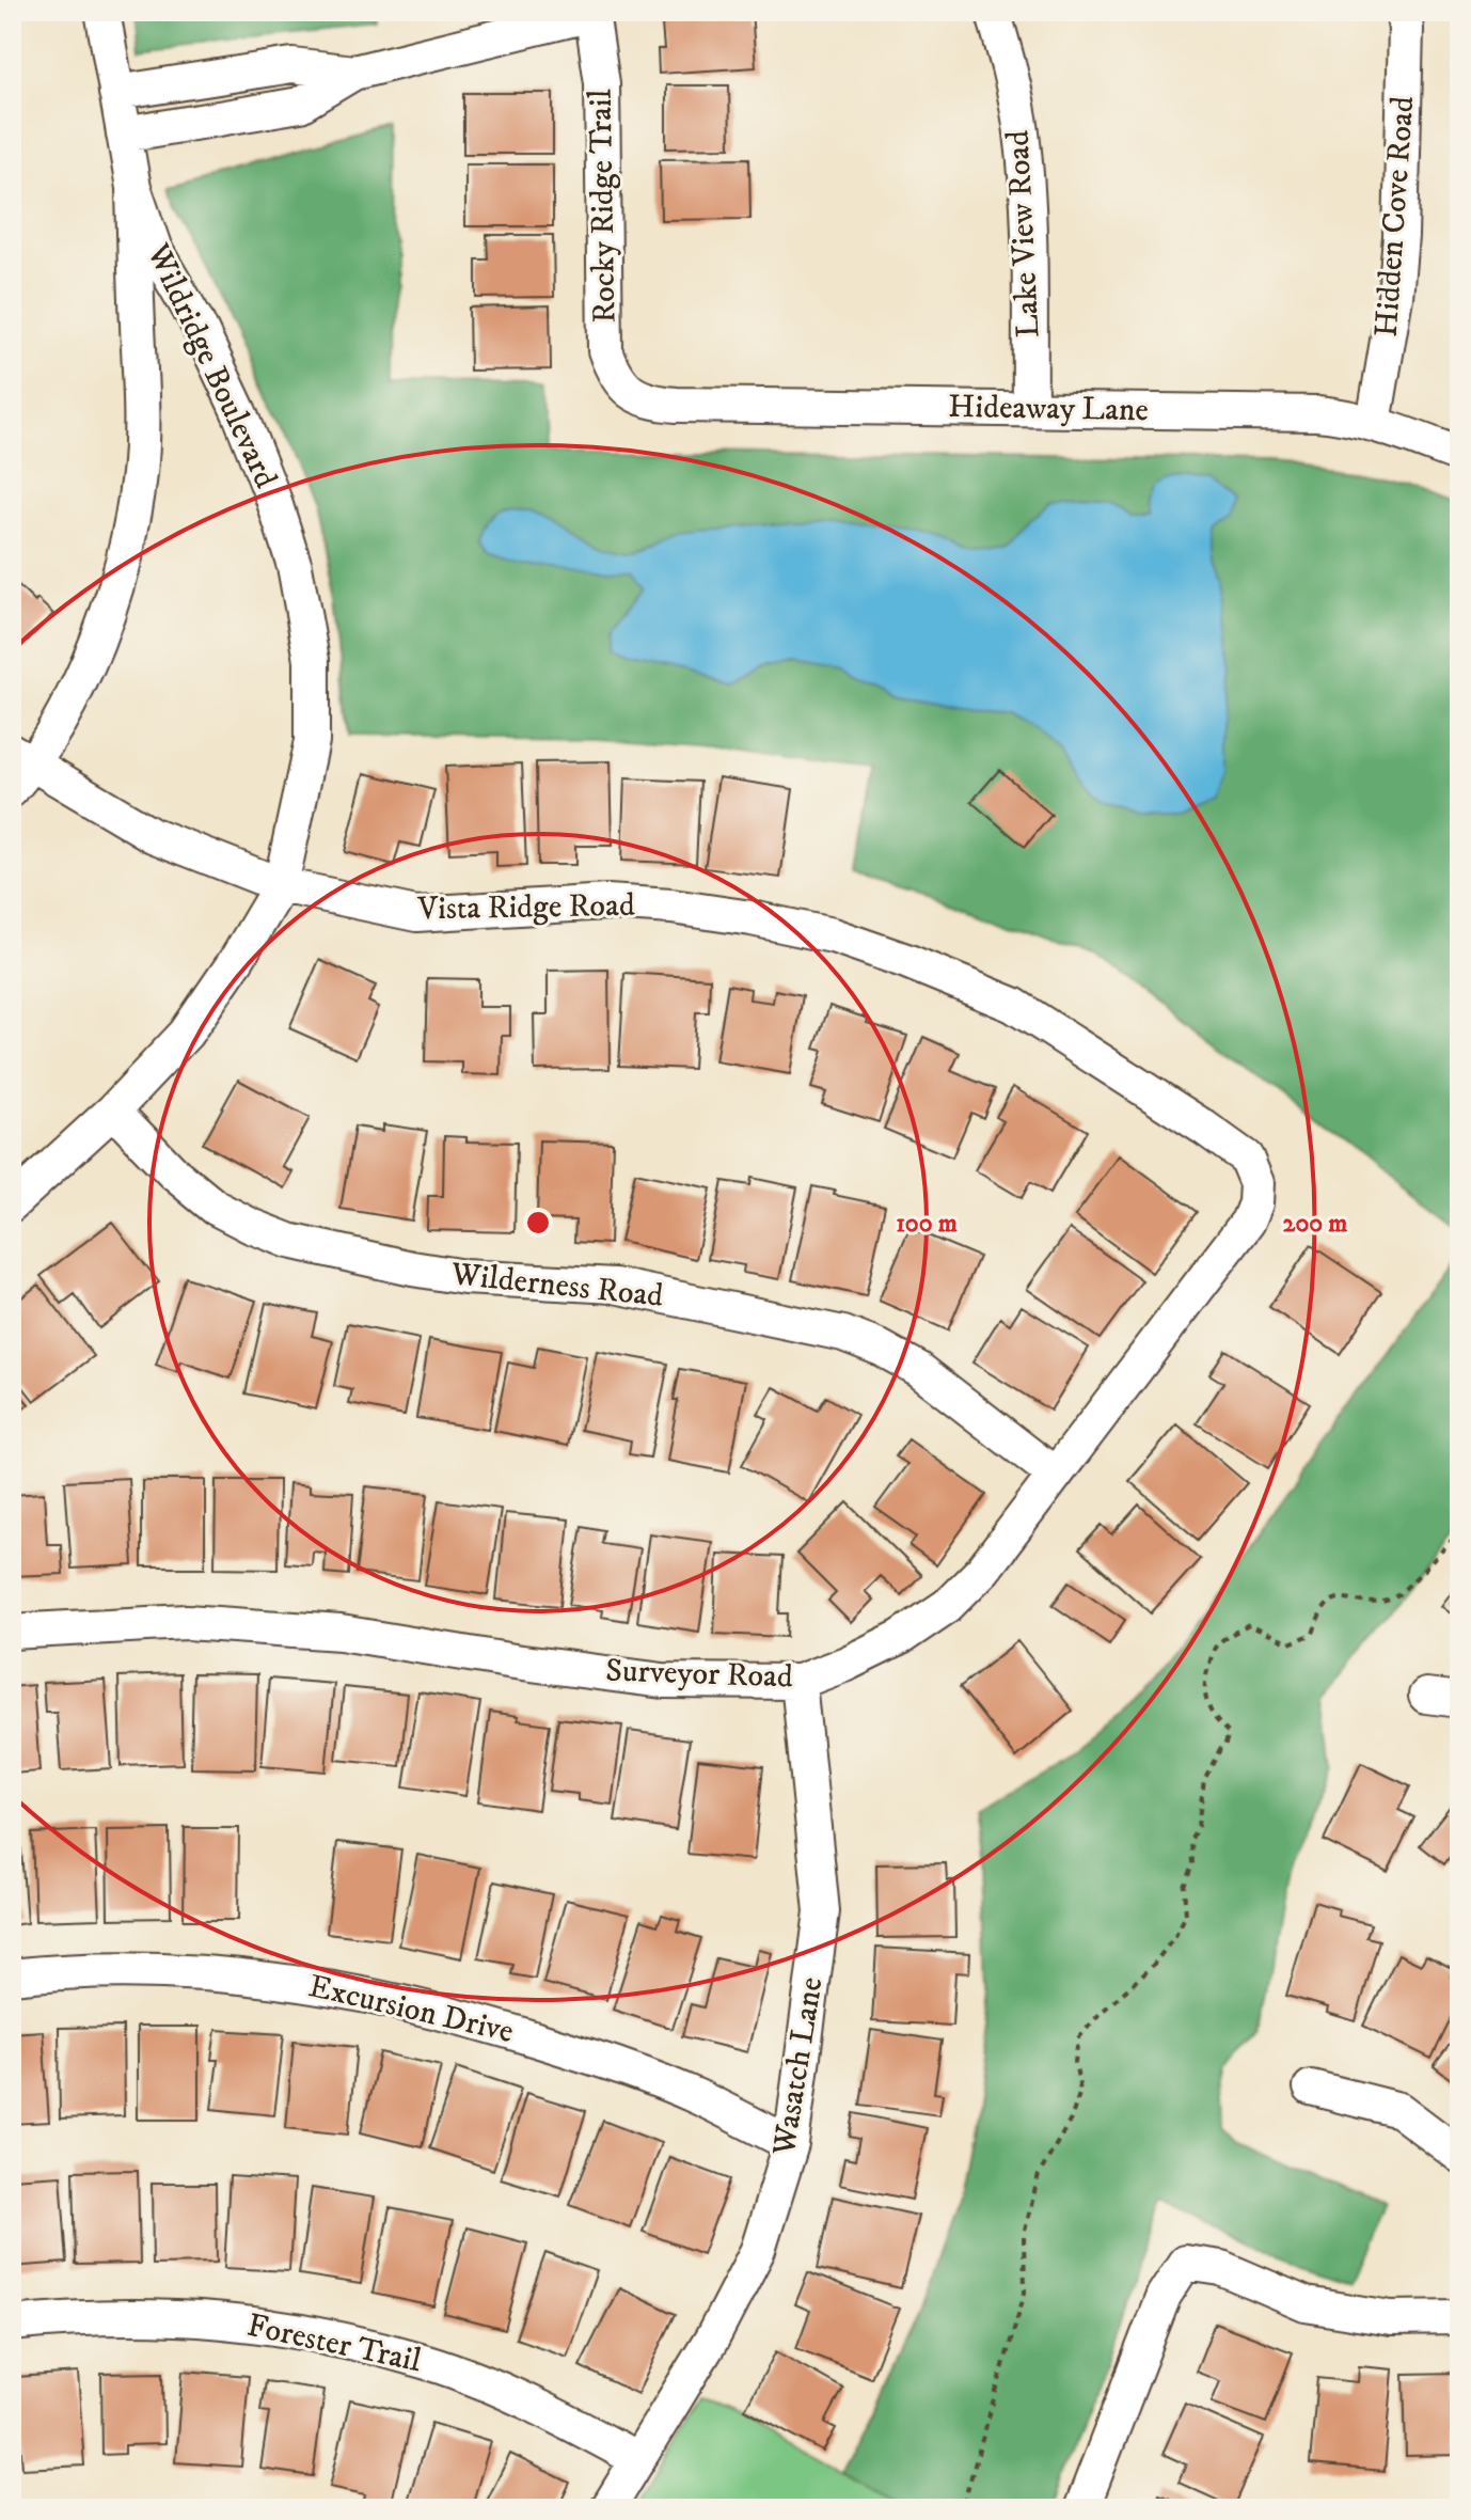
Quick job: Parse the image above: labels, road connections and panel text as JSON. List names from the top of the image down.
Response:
{
  "streets": {
    "street": [
      "Rocky Ridge Trail",
      "Hidden Cove Road",
      "Lake View Road",
      "Wildridge Boulevard",
      "Hideaway Lane",
      "Vista Ridge Road",
      "Wilderness Road",
      "Surveyor Road",
      "Excursion Drive",
      "Wasatch Lane",
      "Forester Trail"
    ]
  },
  "crossings": [
    ["Rocky Ridge Trail", "Hideaway Lane"],
    ["Hidden Cove Road", "Hideaway Lane"],
    ["Lake View Road", "Hideaway Lane"],
    ["Wildridge Boulevard", "Vista Ridge Road"],
    ["Wildridge Boulevard", "Wilderness Road"],
    ["Vista Ridge Road", "Surveyor Road"],
    ["Wilderness Road", "Surveyor Road"],
    ["Surveyor Road", "Wasatch Lane"],
    ["Excursion Drive", "Wasatch Lane"],
    ["Wasatch Lane", "Forester Trail"]
  ],
  "rings": ["100 m", "200 m"]
}
